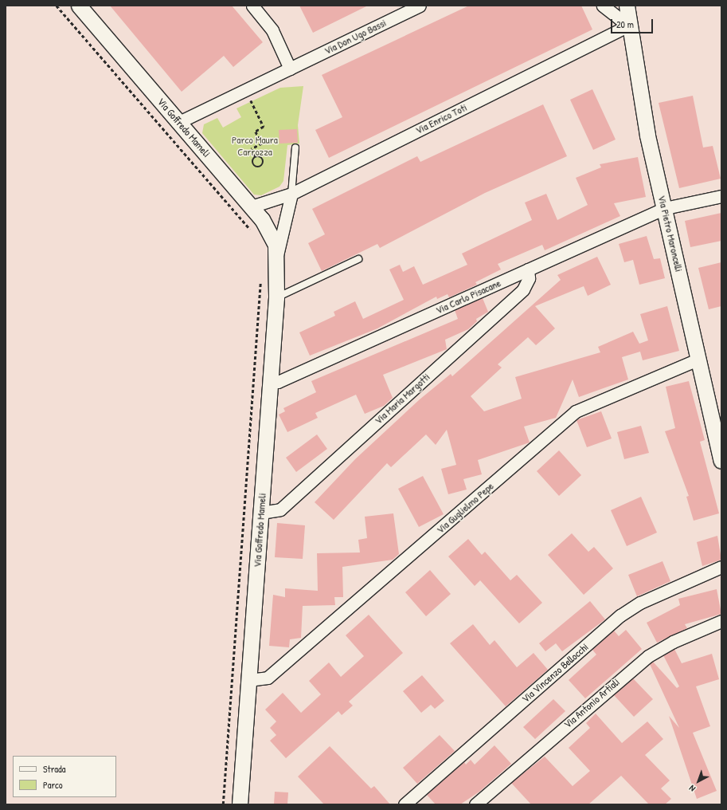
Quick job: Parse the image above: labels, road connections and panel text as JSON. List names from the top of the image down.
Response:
{
  "streets": {
    "street": [
      "Via Don Ugo Bassi",
      "Via Enrico Toti",
      "Via Goffredo Mameli",
      "Via Pietro Maroncelli",
      "Via Carlo Pisacane",
      "Via Maria Margotti",
      "Via Guglielmo Pepe",
      "Via Vincenzo Bellocchi",
      "Via Antonio Artiali"
    ]
  },
  "crossings": [
    ["Via Don Ugo Bassi", "Via Goffredo Mameli"],
    ["Via Enrico Toti", "Via Goffredo Mameli"],
    ["Via Enrico Toti", "Via Pietro Maroncelli"],
    ["Via Goffredo Mameli", "Via Carlo Pisacane"],
    ["Via Goffredo Mameli", "Via Maria Margotti"],
    ["Via Goffredo Mameli", "Via Guglielmo Pepe"],
    ["Via Pietro Maroncelli", "Via Carlo Pisacane"],
    ["Via Pietro Maroncelli", "Via Guglielmo Pepe"],
    ["Via Carlo Pisacane", "Via Maria Margotti"]
  ],
  "parks": ["Parco Maura Carrozza"],
  "legend": ["Strada", "Parco"],
  "scale_bar": "20 m",
  "north": "bottom left"
}
